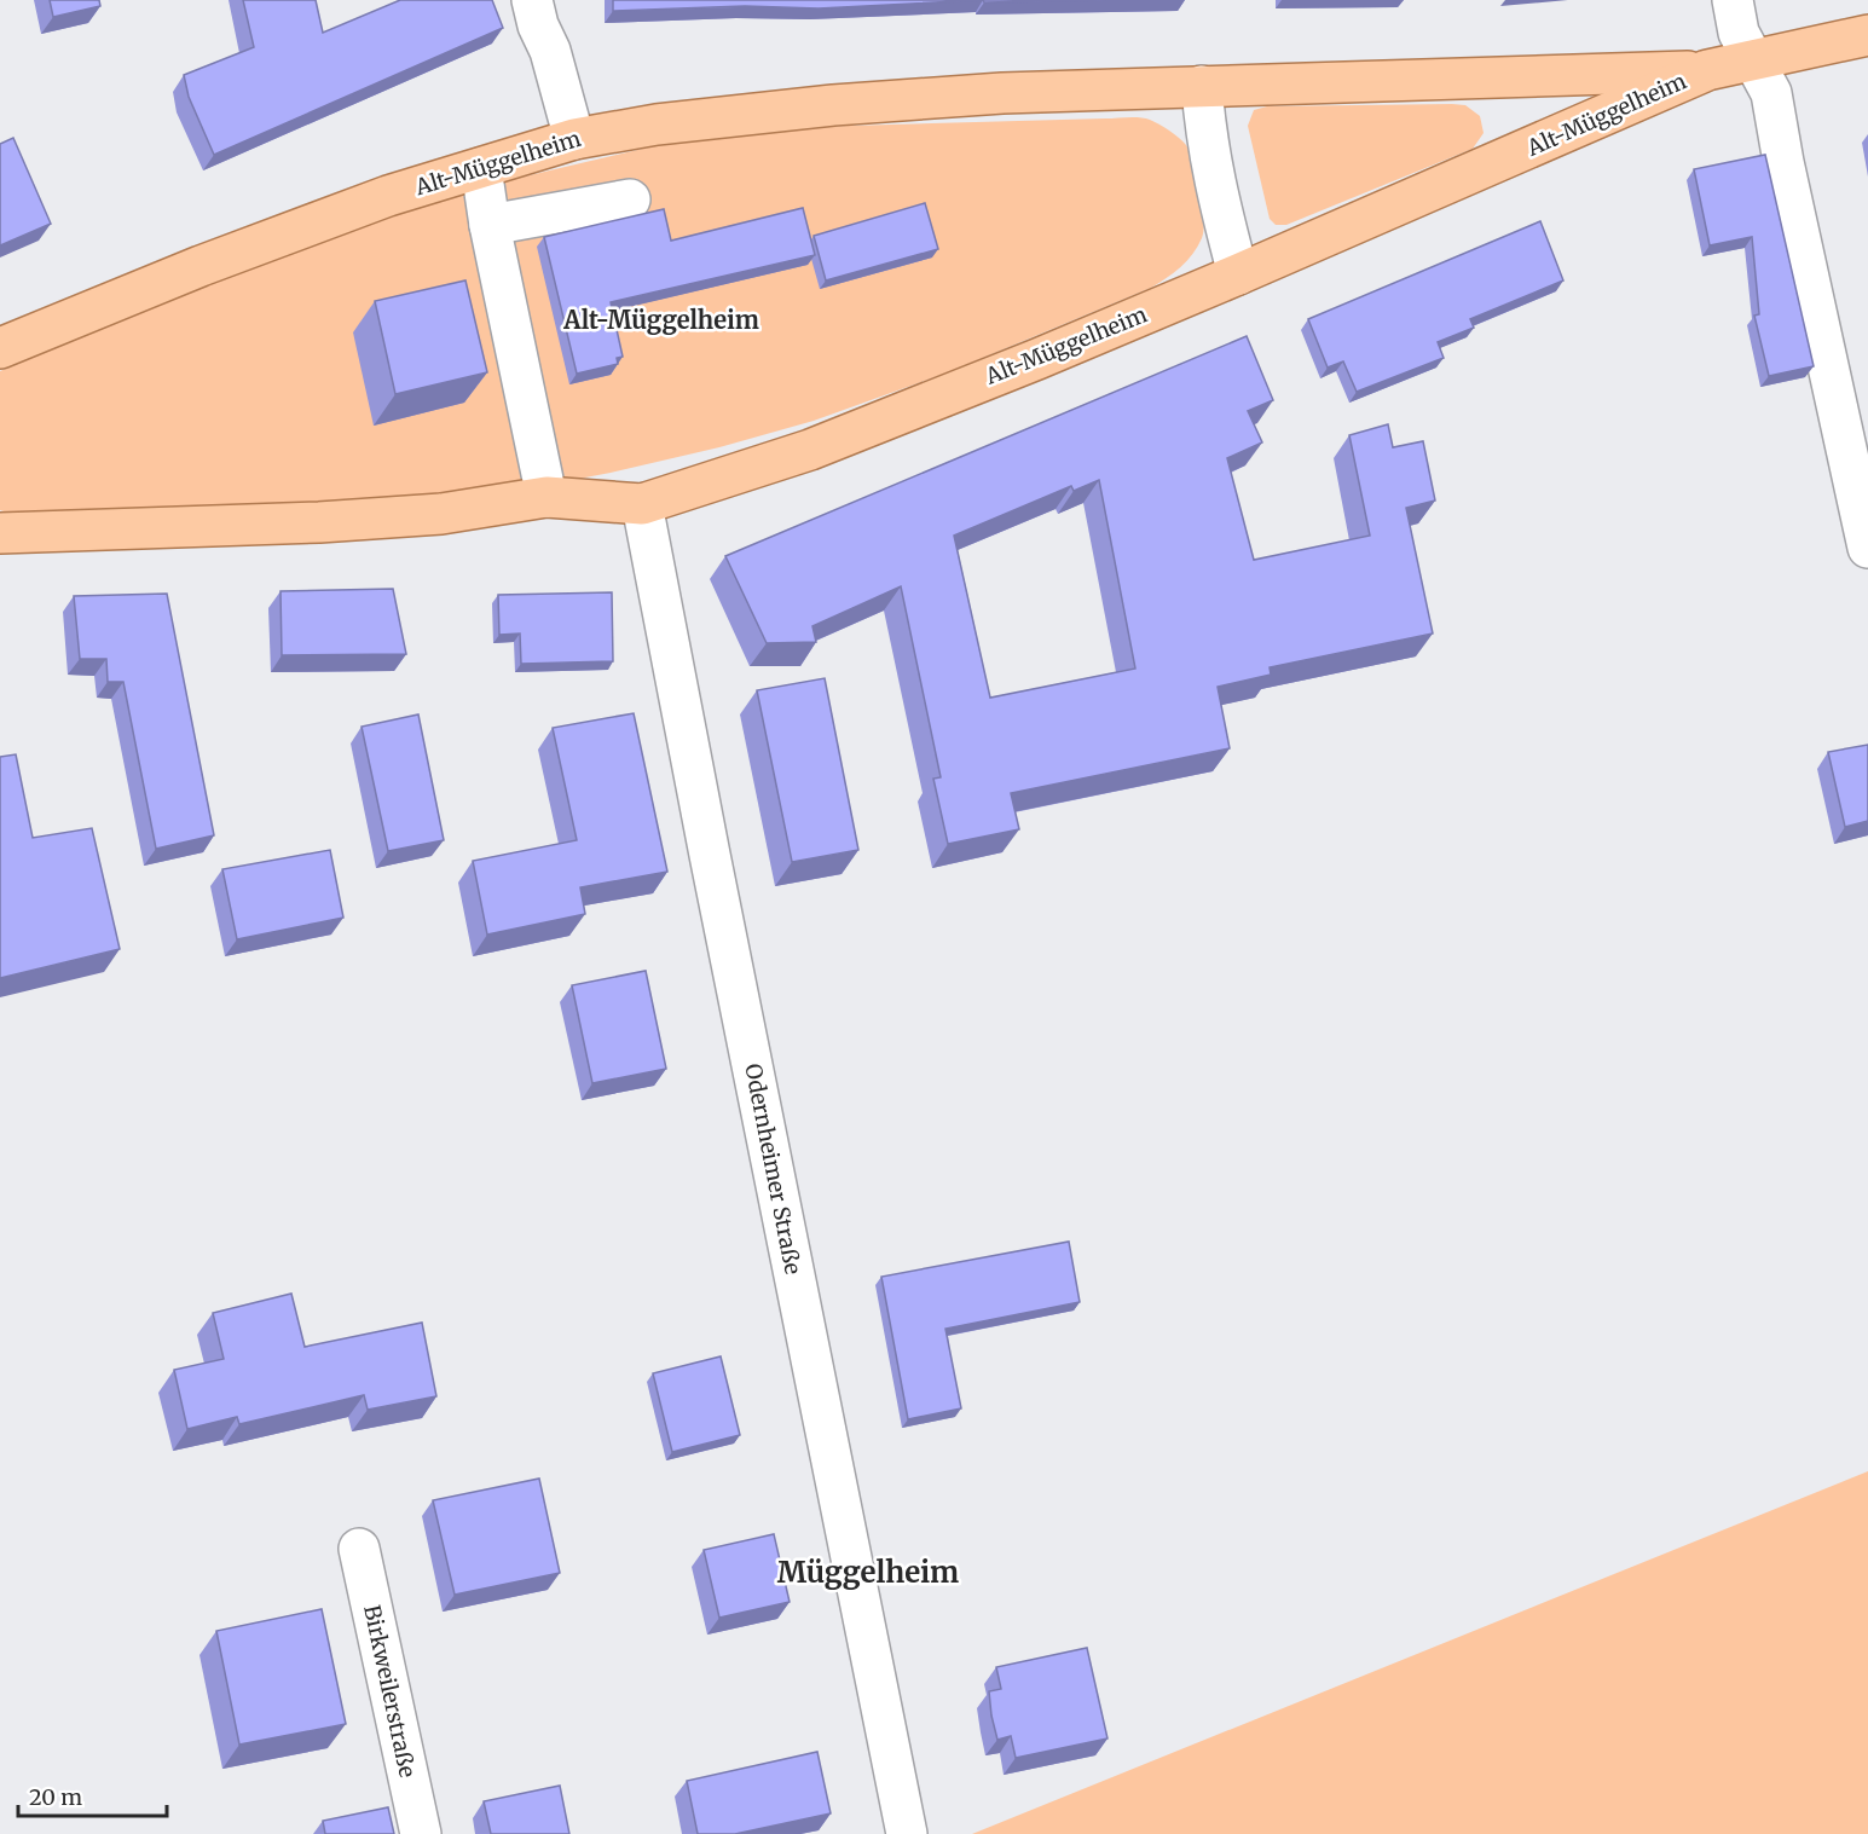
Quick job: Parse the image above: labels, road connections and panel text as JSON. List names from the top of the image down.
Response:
{
  "streets": {
    "main road": ["Alt-Müggelheim"],
    "street": ["Odernheimer Straße", "Birkweilerstraße"]
  },
  "crossings": [
    ["Alt-Müggelheim", "Odernheimer Straße"]
  ],
  "districts": ["Alt-Müggelheim", "Müggelheim"],
  "scale_bar": "20 m"
}
